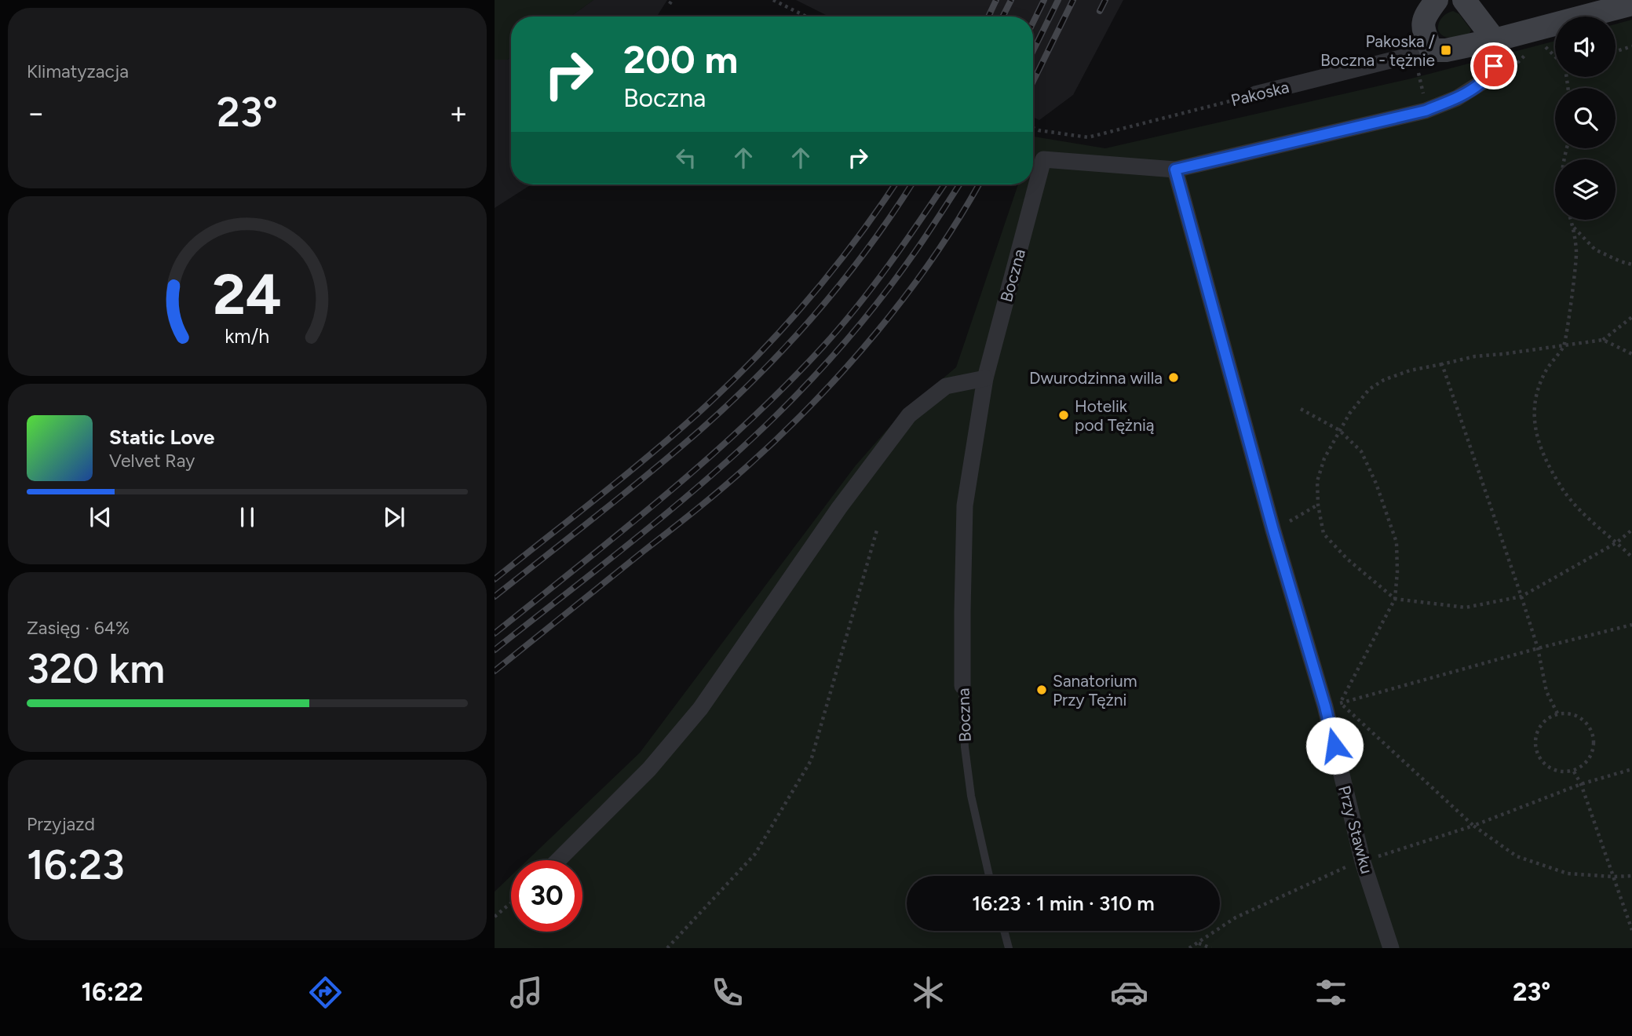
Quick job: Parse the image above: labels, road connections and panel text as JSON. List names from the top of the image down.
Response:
{
  "streets": {
    "street": ["Pakoska", "Boczna", "Przy Stawku"]
  },
  "crossings": [
    ["Pakoska", "Boczna"],
    ["Boczna", "Przy Stawku"]
  ],
  "places": {
    "transit": ["Pakoska / Boczna - tężnie"],
    "other": ["Dwurodzinna willa", "Hotelik pod Tężnią", "Sanatorium Przy Tężni"]
  },
  "page": {
    "tile": [
      "Klimatyzacja",
      ["Zasięg · 64%", "320 km"],
      ["Przyjazd", "16:23"]
    ],
    "turn": ["200 m", "Boczna"],
    "heat": ["−", "23°", "+"],
    "song": ["Static Love", "Velvet Ray"],
    "limit": "30",
    "trip": "16:23 · 1 min · 310 m",
    "tabs": ["16:22", "23°"],
    "gauge": ["24", "km/h"]
  }
}
